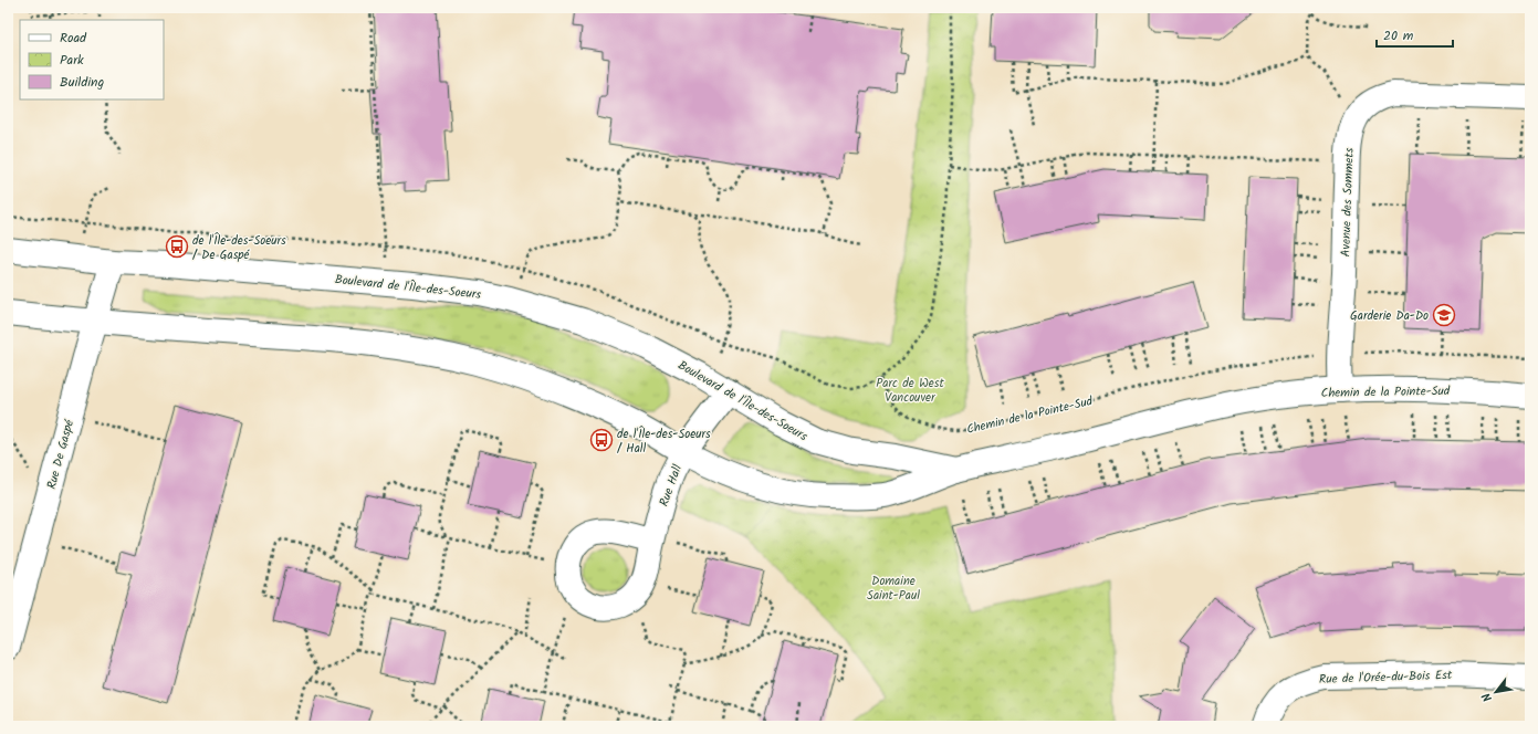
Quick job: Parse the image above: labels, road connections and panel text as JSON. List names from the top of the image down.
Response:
{
  "streets": {
    "street": [
      "Avenue des Sommets",
      "Boulevard de l'Île-des-Soeurs",
      "Chemin de la Pointe-Sud",
      "Rue De Gaspé",
      "Rue Hall",
      "Rue de l'Orée-du-Bois Est"
    ]
  },
  "crossings": [
    ["Avenue des Sommets", "Chemin de la Pointe-Sud"],
    ["Boulevard de l'Île-des-Soeurs", "Chemin de la Pointe-Sud"],
    ["Boulevard de l'Île-des-Soeurs", "Rue De Gaspé"],
    ["Boulevard de l'Île-des-Soeurs", "Rue Hall"]
  ],
  "parks": ["Parc de West Vancouver", "Domaine Saint-Paul"],
  "places": {
    "bus stop": ["de l'Île-des-Soeurs / De Gaspé", "de l'Île-des-Soeurs / Hall"],
    "school or university": ["Garderie Da-Do"]
  },
  "legend": ["Road", "Park", "Building"],
  "scale_bar": "20 m",
  "north": "bottom left"
}
